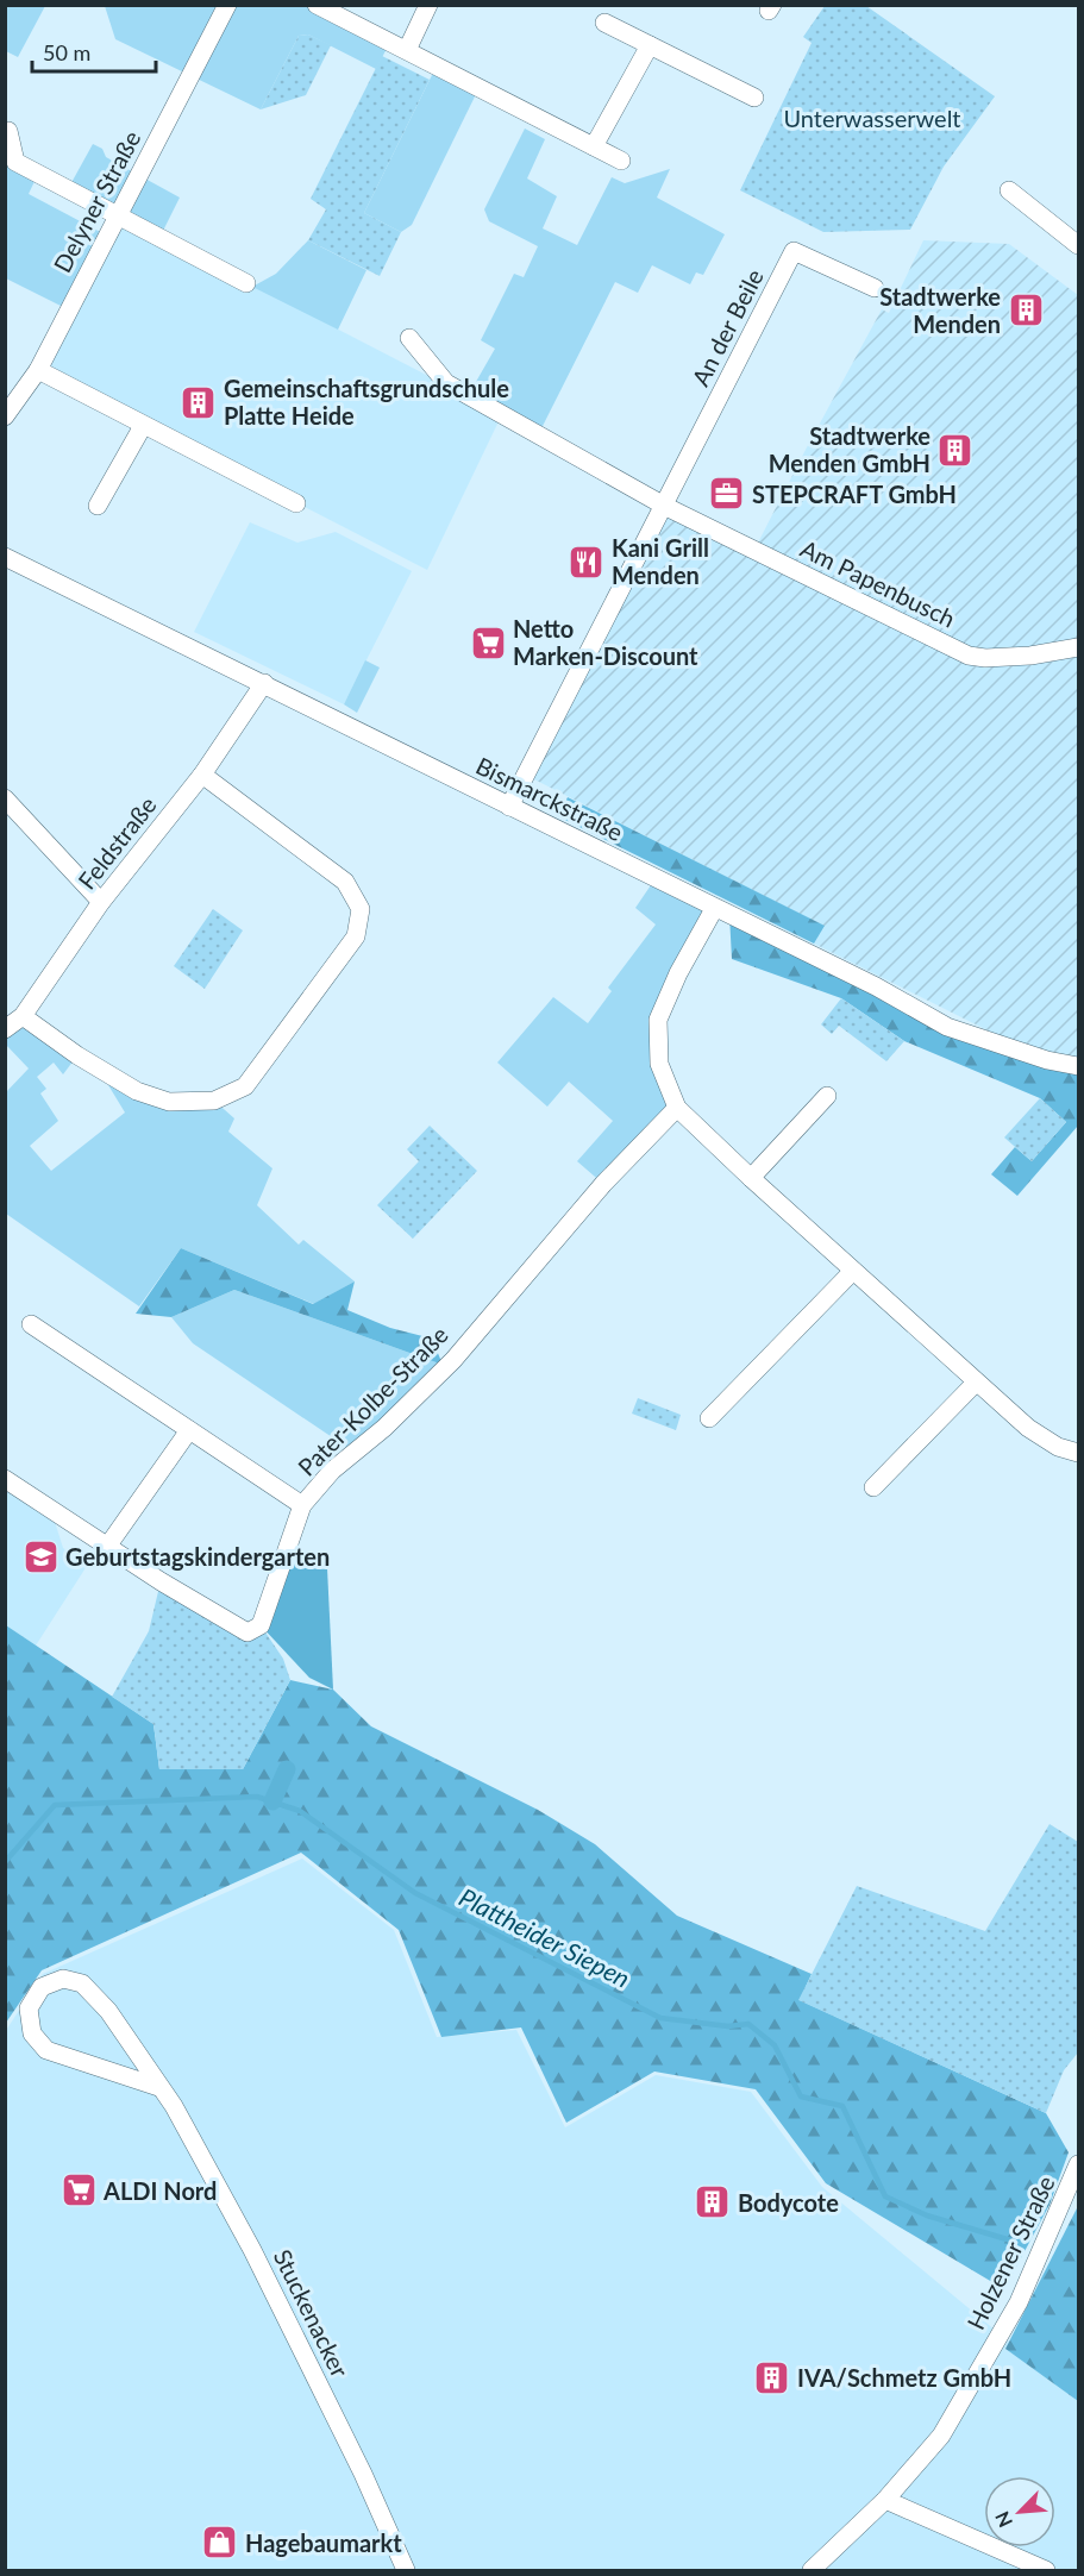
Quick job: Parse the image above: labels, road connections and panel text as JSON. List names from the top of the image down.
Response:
{
  "streets": {
    "street": [
      "Delyner Straße",
      "An der Beile",
      "Am Papenbusch",
      "Bismarckstraße",
      "Feldstraße",
      "Pater-Kolbe-Straße",
      "Holzener Straße",
      "Stuckenacker"
    ]
  },
  "crossings": [
    ["An der Beile", "Am Papenbusch"],
    ["Bismarckstraße", "Feldstraße"]
  ],
  "water": ["Plattheider Siepen"],
  "parks": ["Unterwasserwelt"],
  "places": {
    "building": [
      "Stadtwerke Menden",
      "Gemeinschaftsgrundschule Platte Heide",
      "Stadtwerke Menden GmbH",
      "Bodycote",
      "IVA/Schmetz GmbH"
    ],
    "office": ["STEPCRAFT GmbH"],
    "restaurant": ["Kani Grill Menden"],
    "supermarket": ["Netto Marken-Discount", "ALDI Nord"],
    "school or university": ["Geburtstagskindergarten"],
    "shop": ["Hagebaumarkt"]
  },
  "scale_bar": "50 m",
  "north": "bottom left"
}
